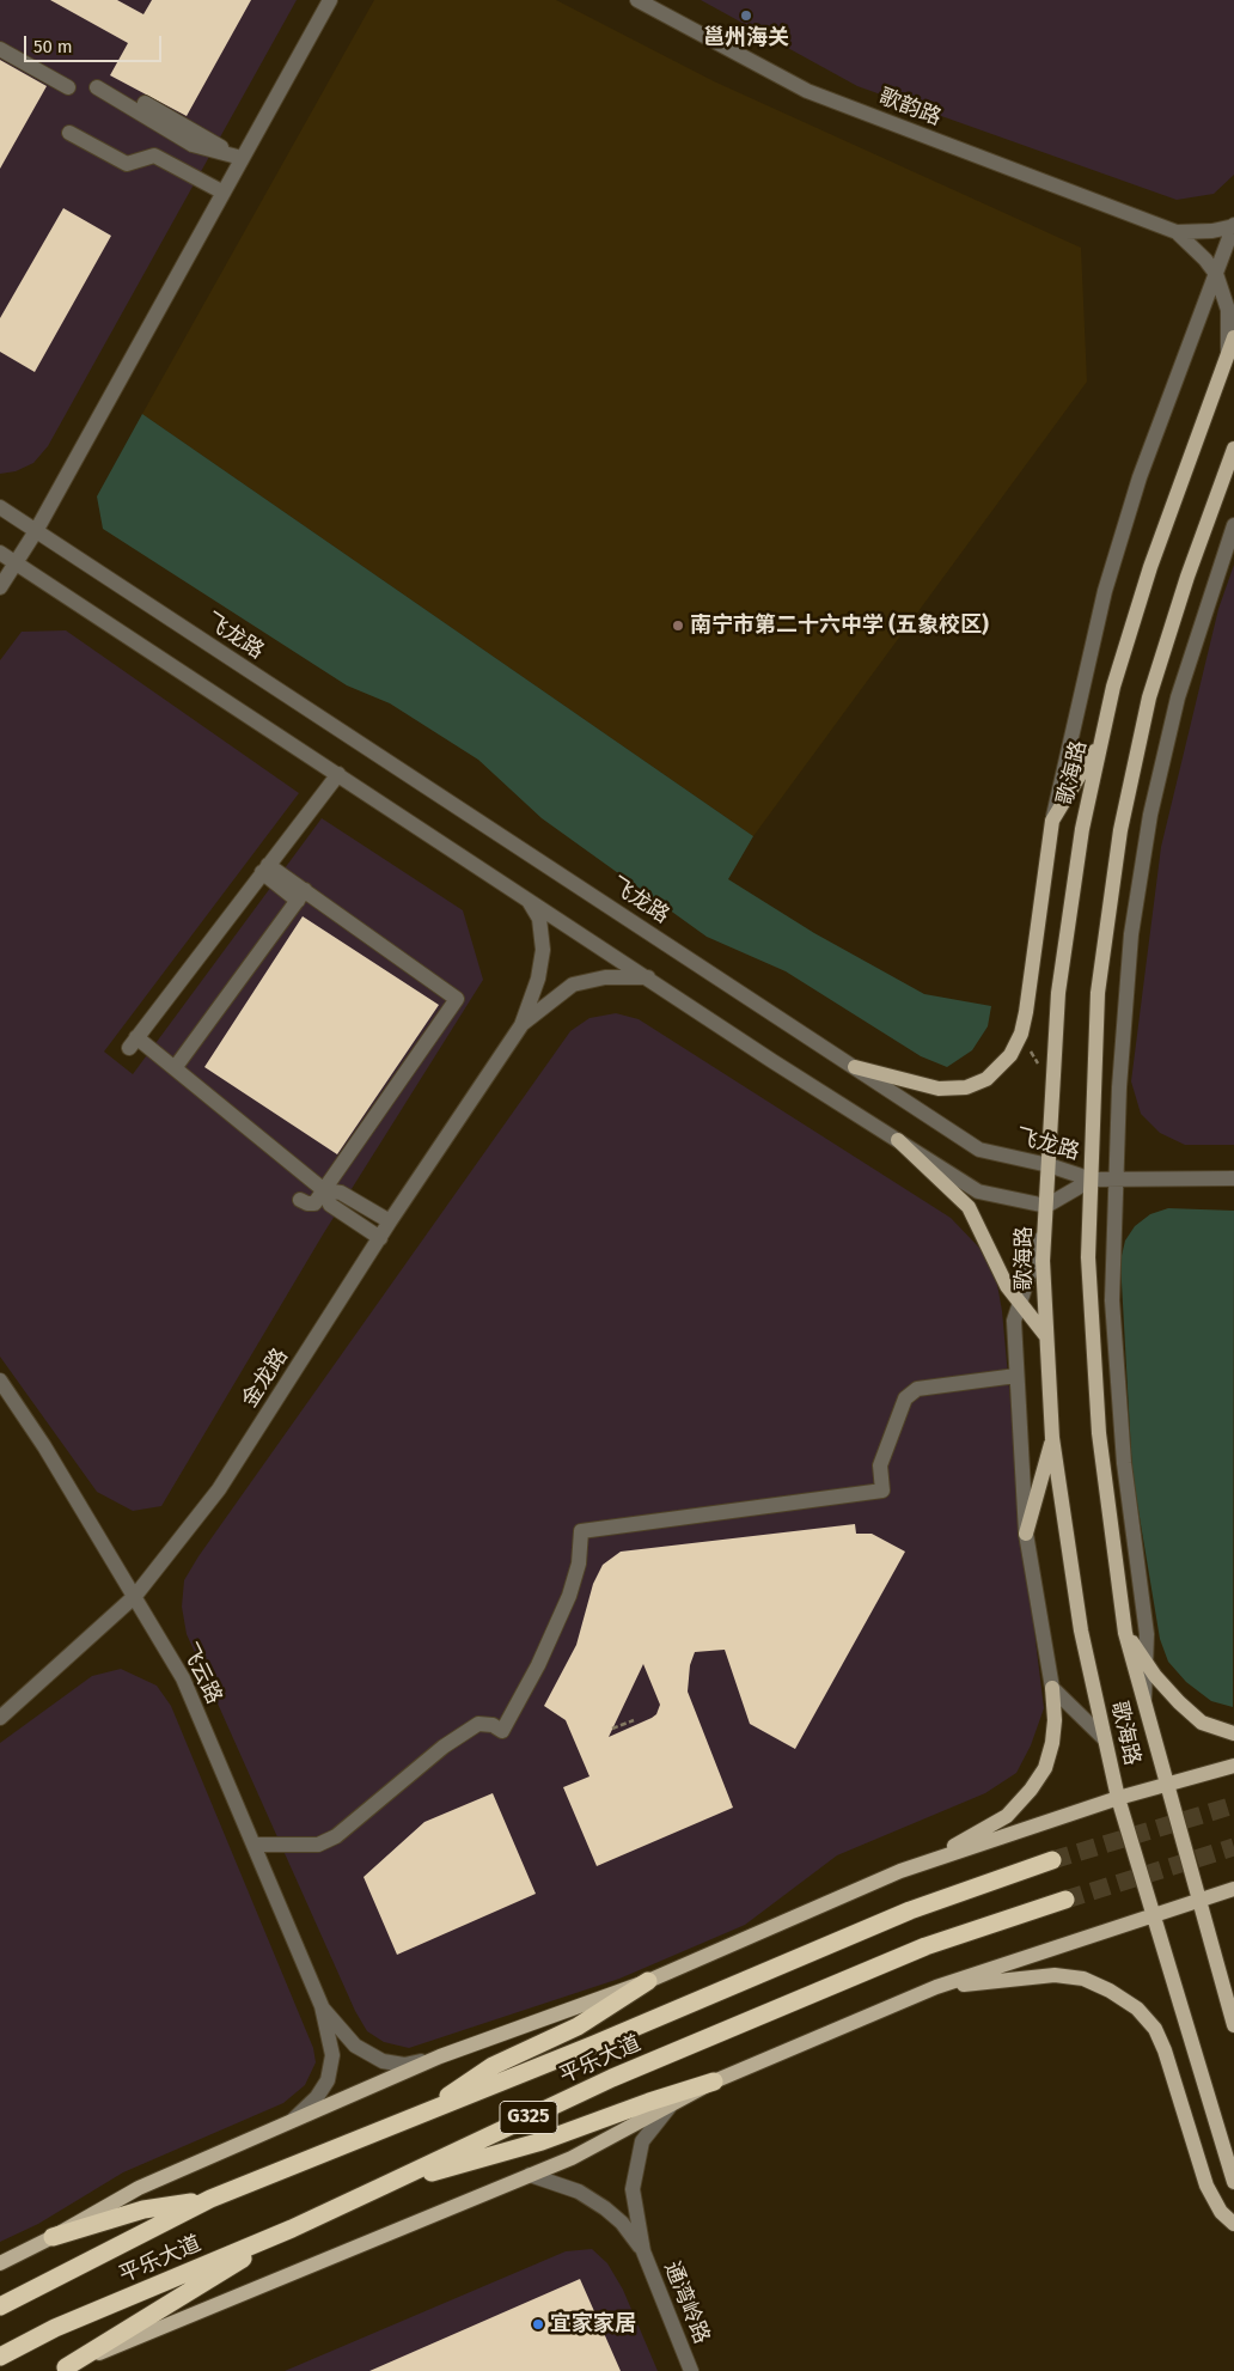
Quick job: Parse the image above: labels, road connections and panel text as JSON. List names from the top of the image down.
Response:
{
  "streets": {
    "highway": ["平乐大道", "G325"],
    "main road": ["歌海路"],
    "street": [
      "歌韵路",
      "飞龙路",
      "金龙路",
      "飞云路",
      "通湾岭路"
    ]
  },
  "crossings": [
    ["飞龙路", "歌海路"],
    ["金龙路", "飞云路"]
  ],
  "places": ["邕州海关", "南宁市第二十六中学 (五象校区)", "宜家家居"],
  "scale_bar": "50 m"
}
